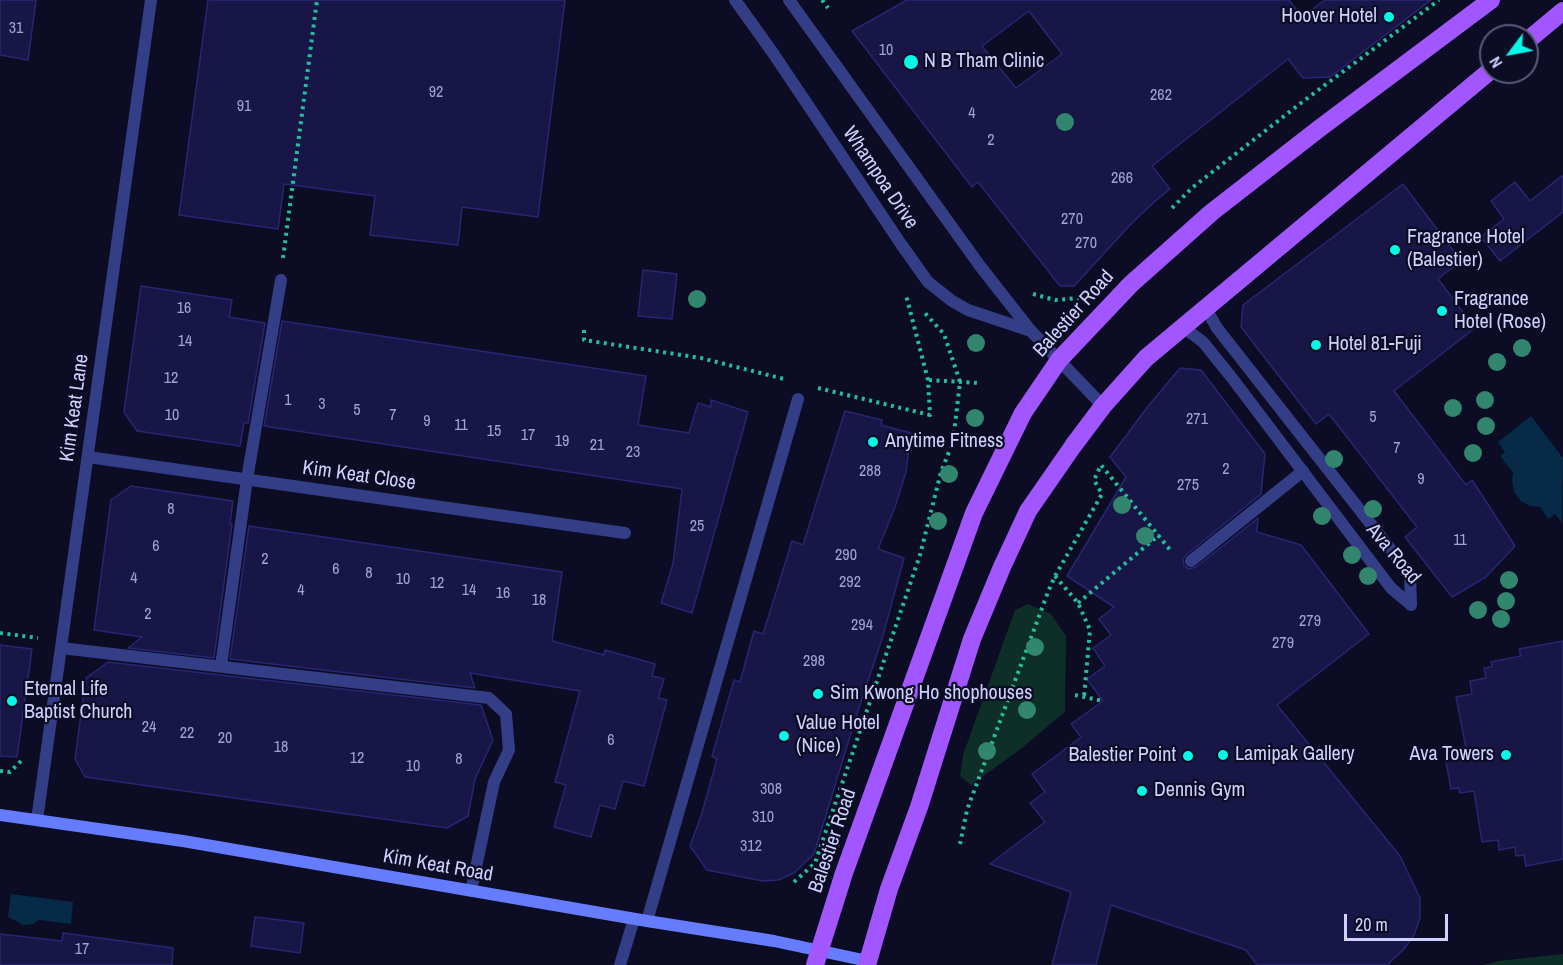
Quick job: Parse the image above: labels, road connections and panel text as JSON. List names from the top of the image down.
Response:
{
  "streets": {
    "main road": ["Balestier Road"],
    "street": [
      "Whampoa Drive",
      "Kim Keat Lane",
      "Kim Keat Close",
      "Ava Road",
      "Kim Keat Road"
    ]
  },
  "crossings": [
    ["Whampoa Drive", "Balestier Road"],
    ["Balestier Road", "Kim Keat Road"],
    ["Kim Keat Lane", "Kim Keat Close"],
    ["Kim Keat Lane", "Kim Keat Road"]
  ],
  "places": [
    "Hoover Hotel",
    "N B Tham Clinic",
    "Fragrance Hotel (Balestier)",
    "Fragrance Hotel (Rose)",
    "Hotel 81-Fuji",
    "Anytime Fitness",
    "Sim Kwong Ho shophouses",
    "Eternal Life Baptist Church",
    "Value Hotel (Nice)",
    "Lamipak Gallery",
    "Ava Towers",
    "Balestier Point",
    "Dennis Gym"
  ],
  "house_numbers": [
    "31",
    "10",
    "92",
    "262",
    "91",
    "4",
    "2",
    "266",
    "270",
    "270",
    "16",
    "14",
    "12",
    "1",
    "3",
    "5",
    "10",
    "7",
    "5",
    "271",
    "9",
    "11",
    "15",
    "17",
    "19",
    "21",
    "7",
    "23",
    "2",
    "288",
    "9",
    "275",
    "8",
    "25",
    "11",
    "6",
    "290",
    "2",
    "6",
    "8",
    "4",
    "10",
    "292",
    "12",
    "4",
    "14",
    "16",
    "18",
    "2",
    "279",
    "294",
    "279",
    "298",
    "24",
    "22",
    "20",
    "6",
    "18",
    "12",
    "8",
    "10",
    "308",
    "310",
    "312",
    "17"
  ],
  "scale_bar": "20 m",
  "north": "bottom left"
}
